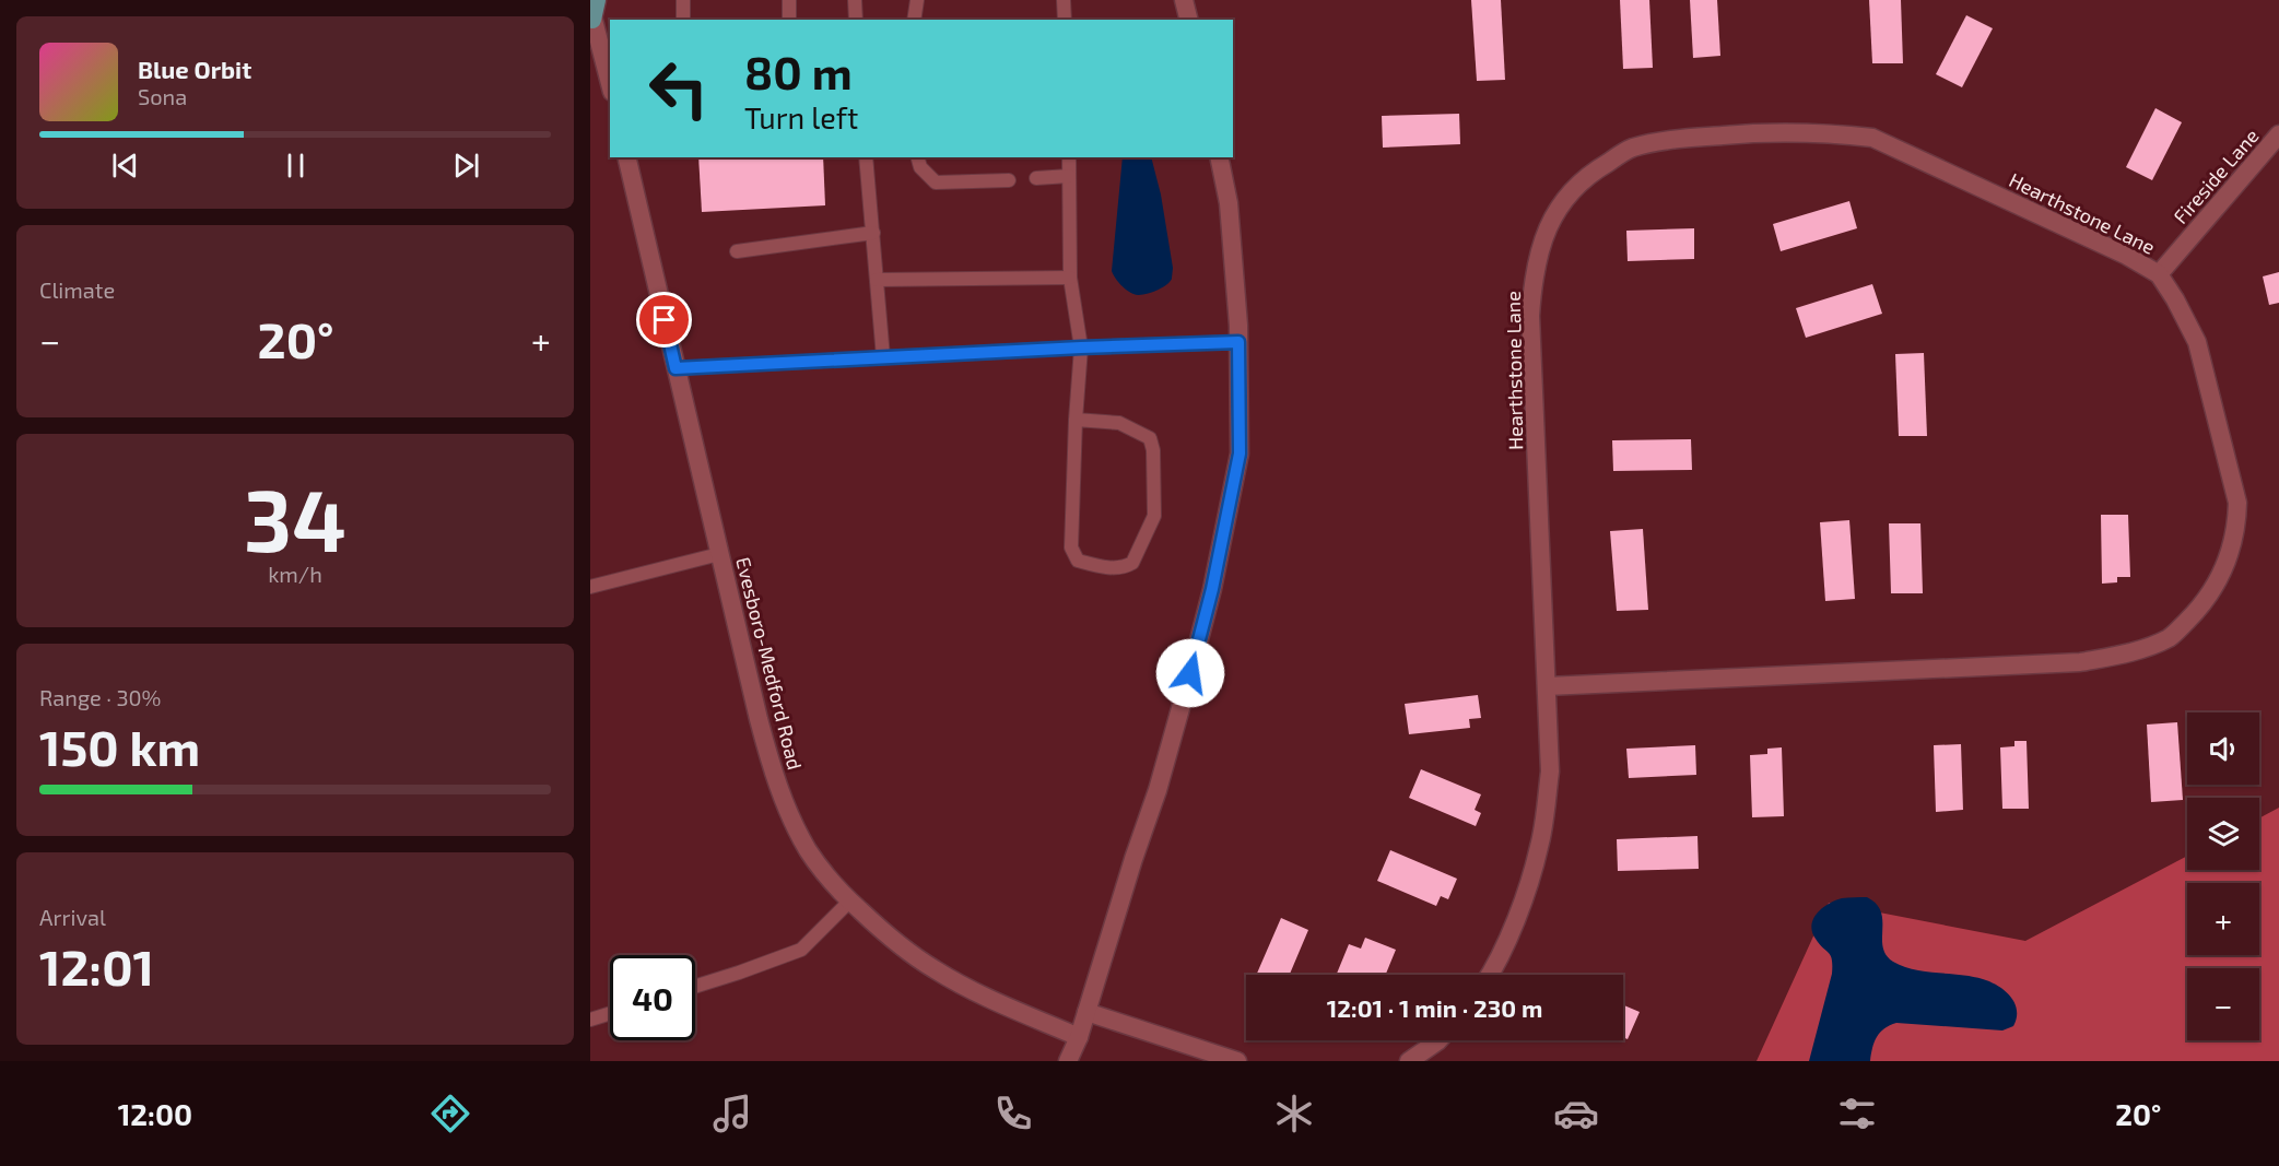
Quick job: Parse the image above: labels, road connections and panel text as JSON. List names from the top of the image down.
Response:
{
  "streets": {
    "street": ["Fireside Lane", "Hearthstone Lane", "Evesboro-Medford Road"]
  },
  "crossings": [
    ["Fireside Lane", "Hearthstone Lane"]
  ],
  "page": {
    "turn": ["80 m", "Turn left"],
    "song": ["Blue Orbit", "Sona"],
    "tile": [
      "Climate",
      ["34", "km/h"],
      ["Range · 30%", "150 km"],
      ["Arrival", "12:01"]
    ],
    "heat": ["−", "20°", "+"],
    "map_buttons": ["+", "−"],
    "limit": "40",
    "trip": "12:01 · 1 min · 230 m",
    "tabs": ["12:00", "20°"]
  }
}
